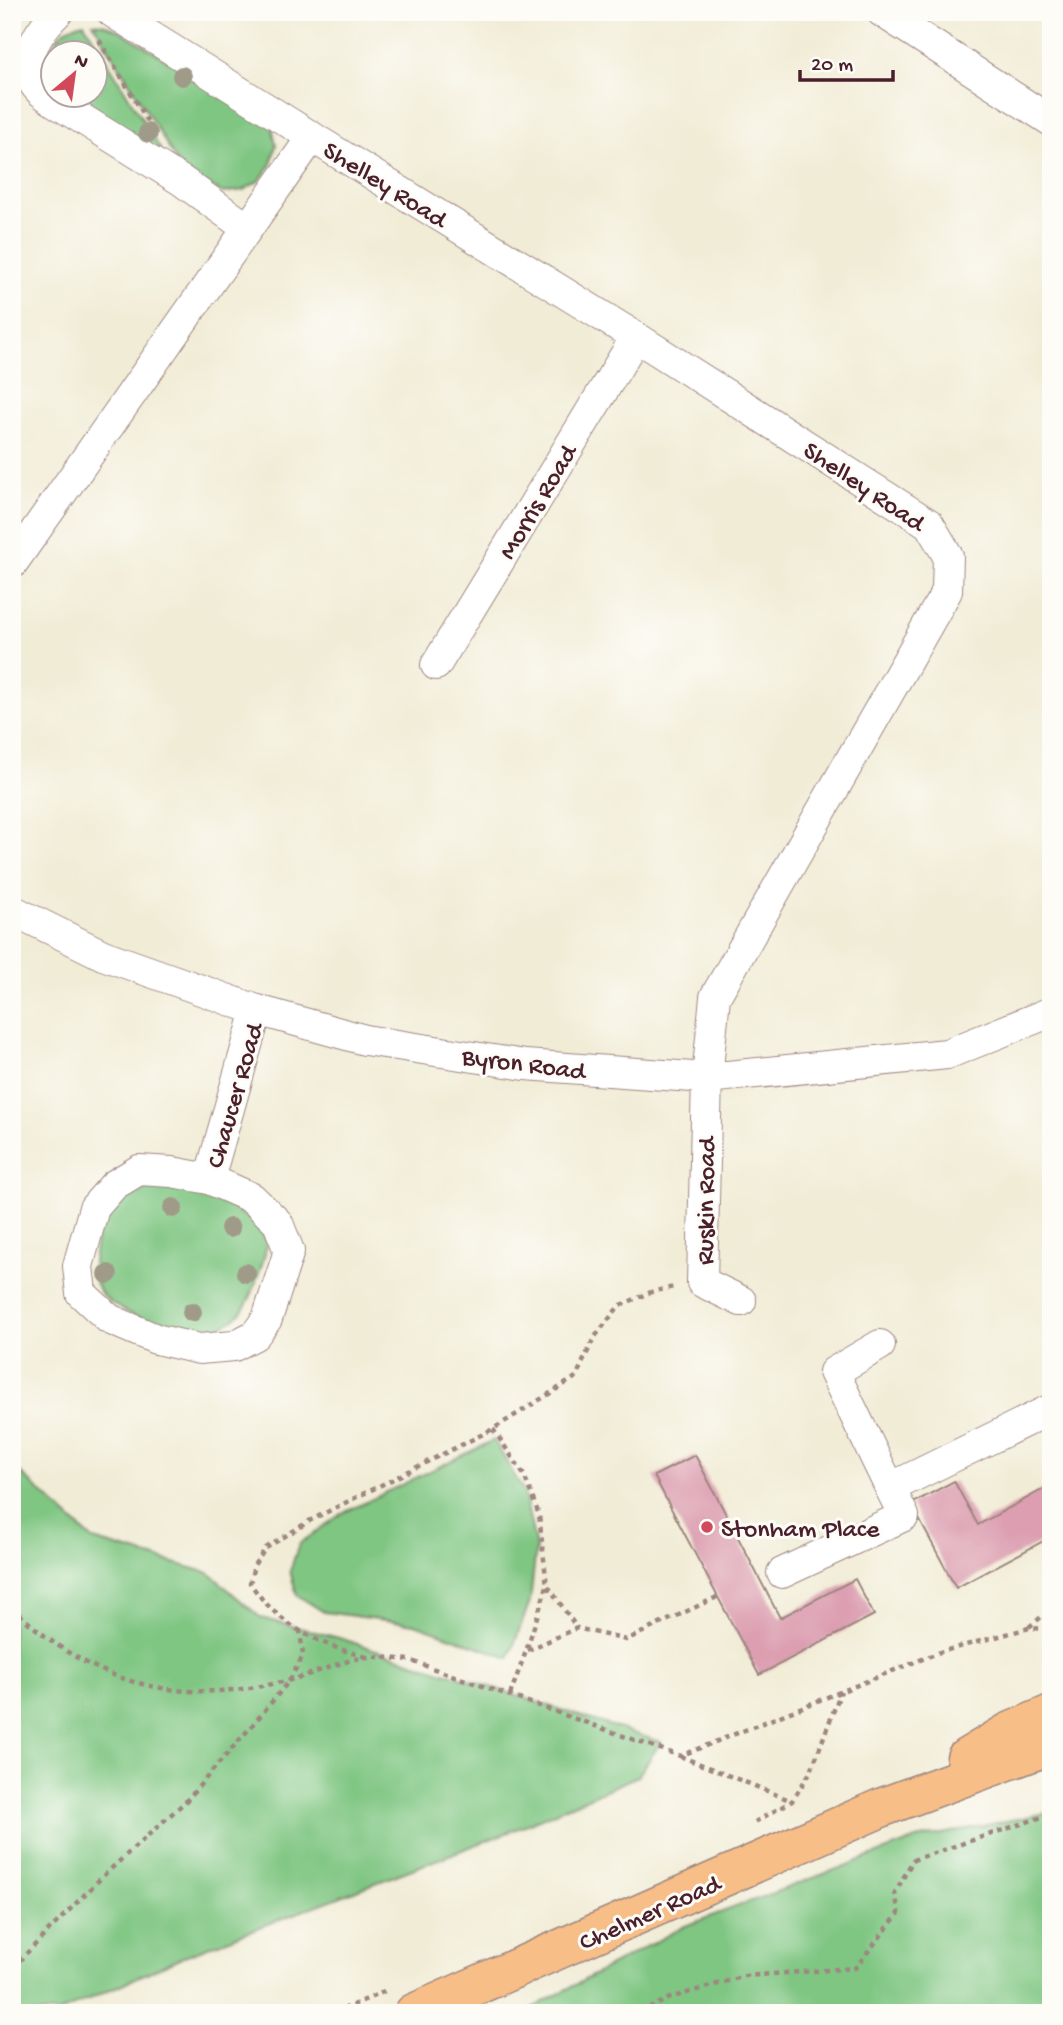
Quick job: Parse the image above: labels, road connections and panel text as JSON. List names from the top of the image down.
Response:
{
  "streets": {
    "main road": ["Chelmer Road"],
    "street": [
      "Shelley Road",
      "Morris Road",
      "Byron Road",
      "Chaucer Road",
      "Ruskin Road"
    ]
  },
  "crossings": [
    ["Shelley Road", "Morris Road"],
    ["Shelley Road", "Byron Road"],
    ["Shelley Road", "Ruskin Road"],
    ["Byron Road", "Chaucer Road"],
    ["Byron Road", "Ruskin Road"]
  ],
  "places": ["Stonham Place"],
  "scale_bar": "20 m",
  "north": "top right"
}
